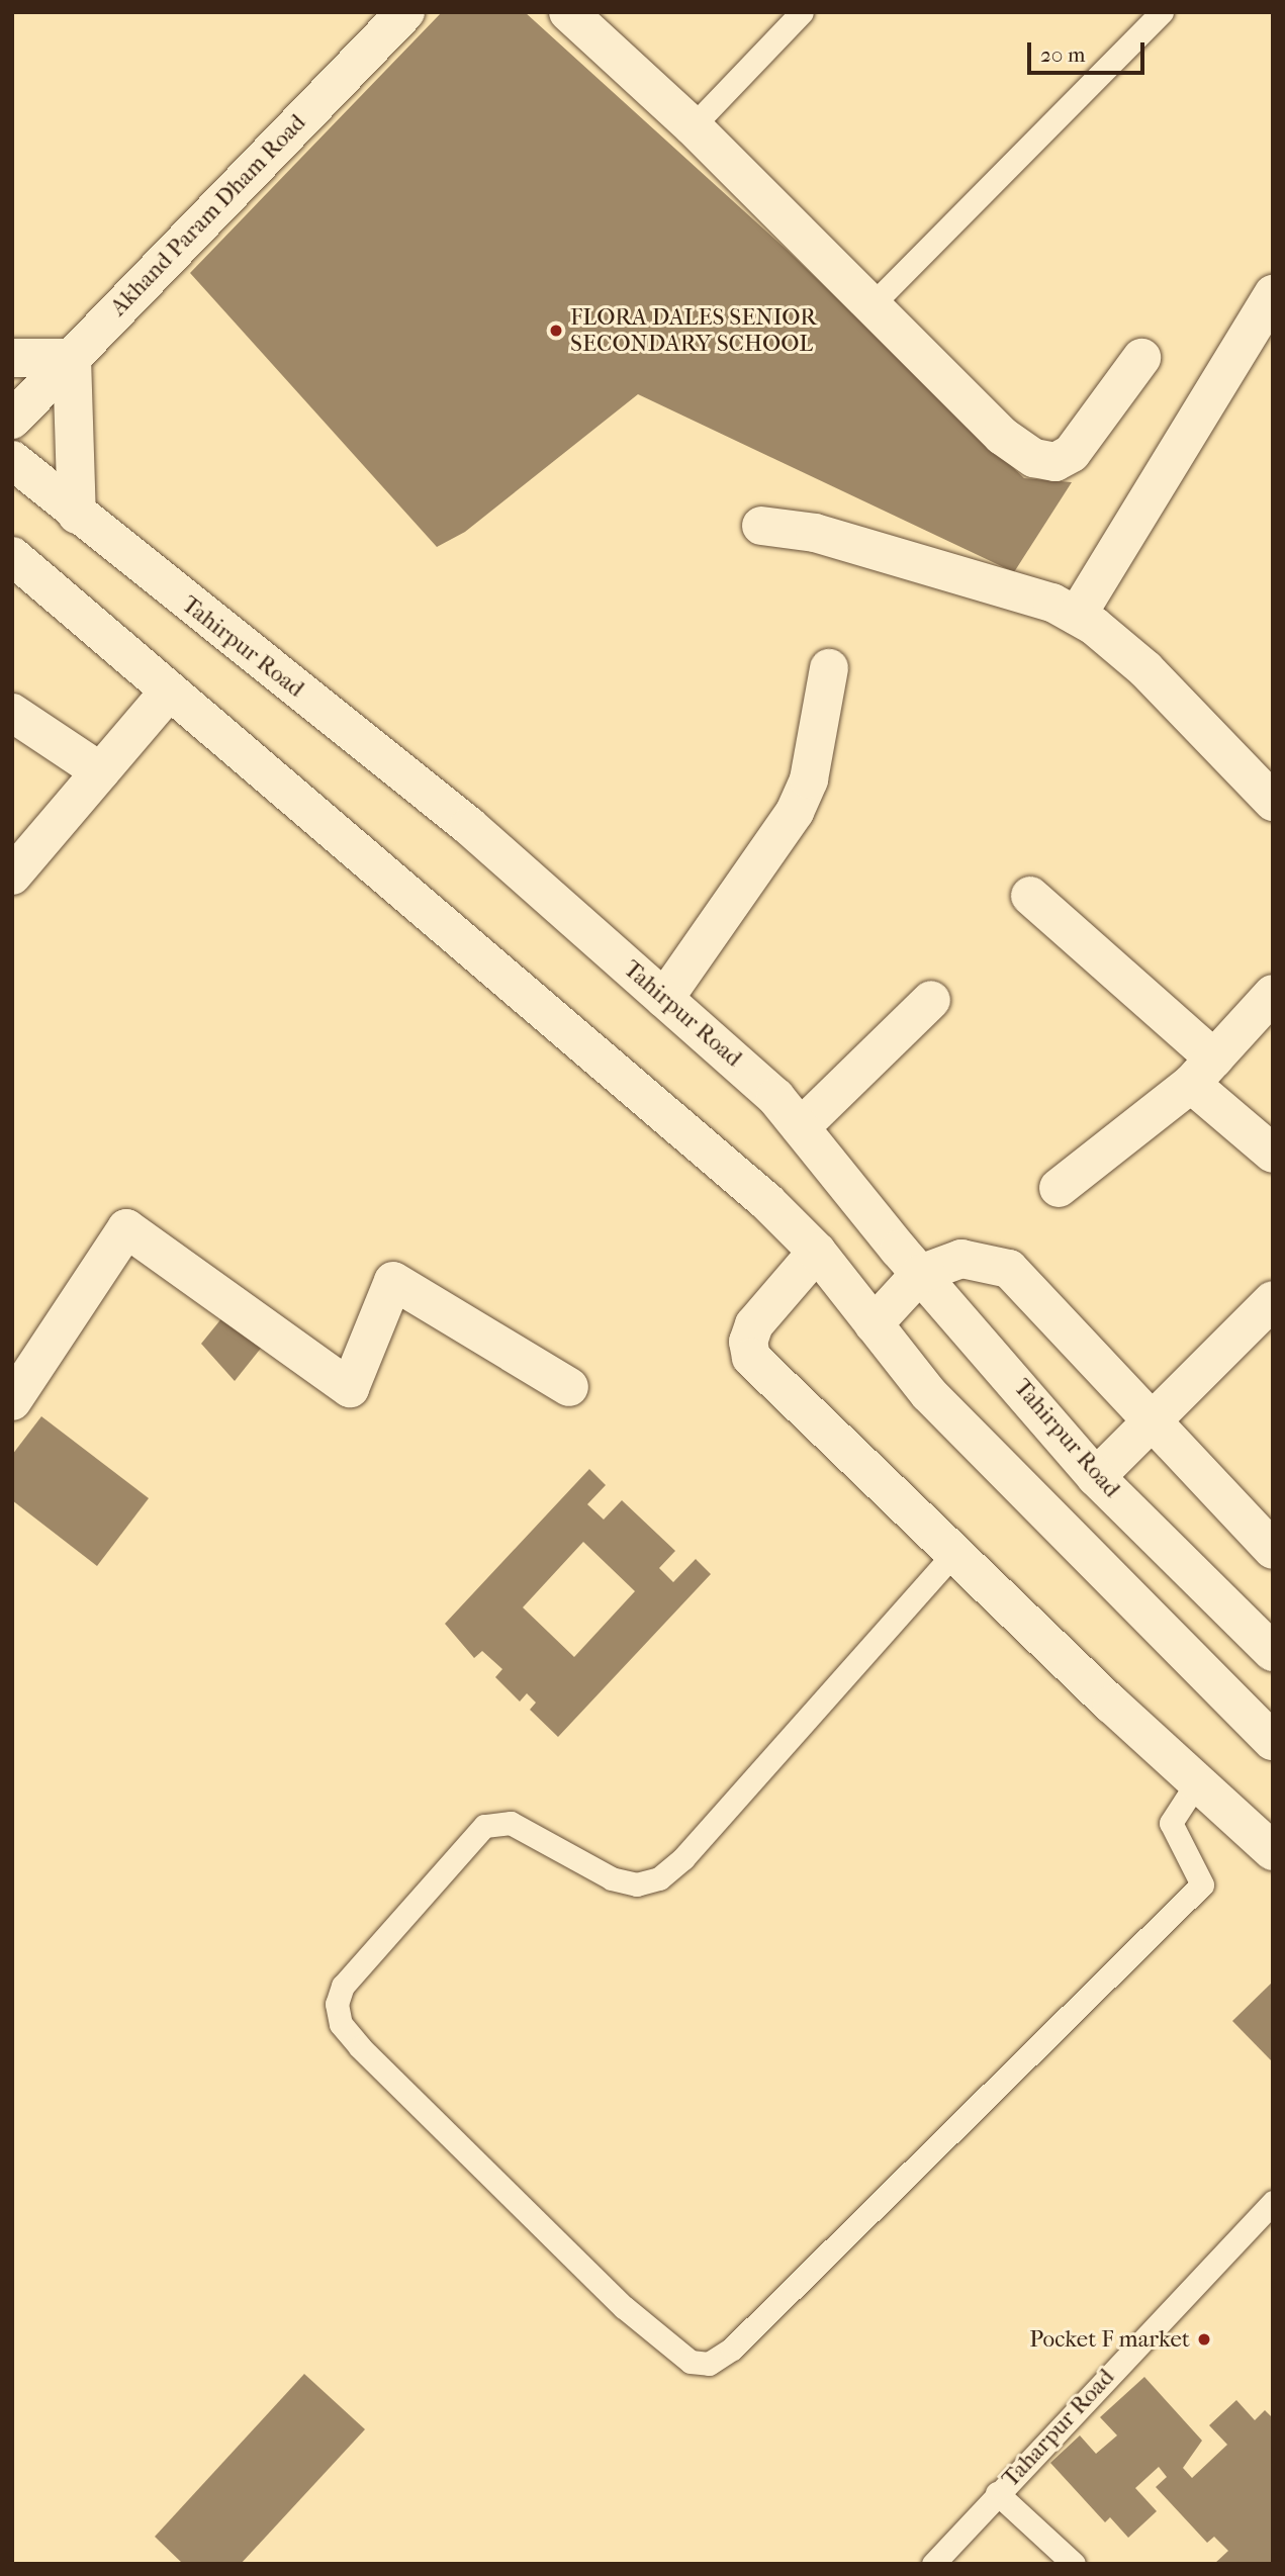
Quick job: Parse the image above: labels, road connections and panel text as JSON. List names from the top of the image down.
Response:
{
  "streets": {
    "street": ["Akhand Param Dham Road", "Tahirpur Road"],
    "lane": ["Taharpur Road"]
  },
  "places": ["FLORA DALES SENIOR SECONDARY SCHOOL", "Pocket F market"],
  "scale_bar": "20 m"
}
